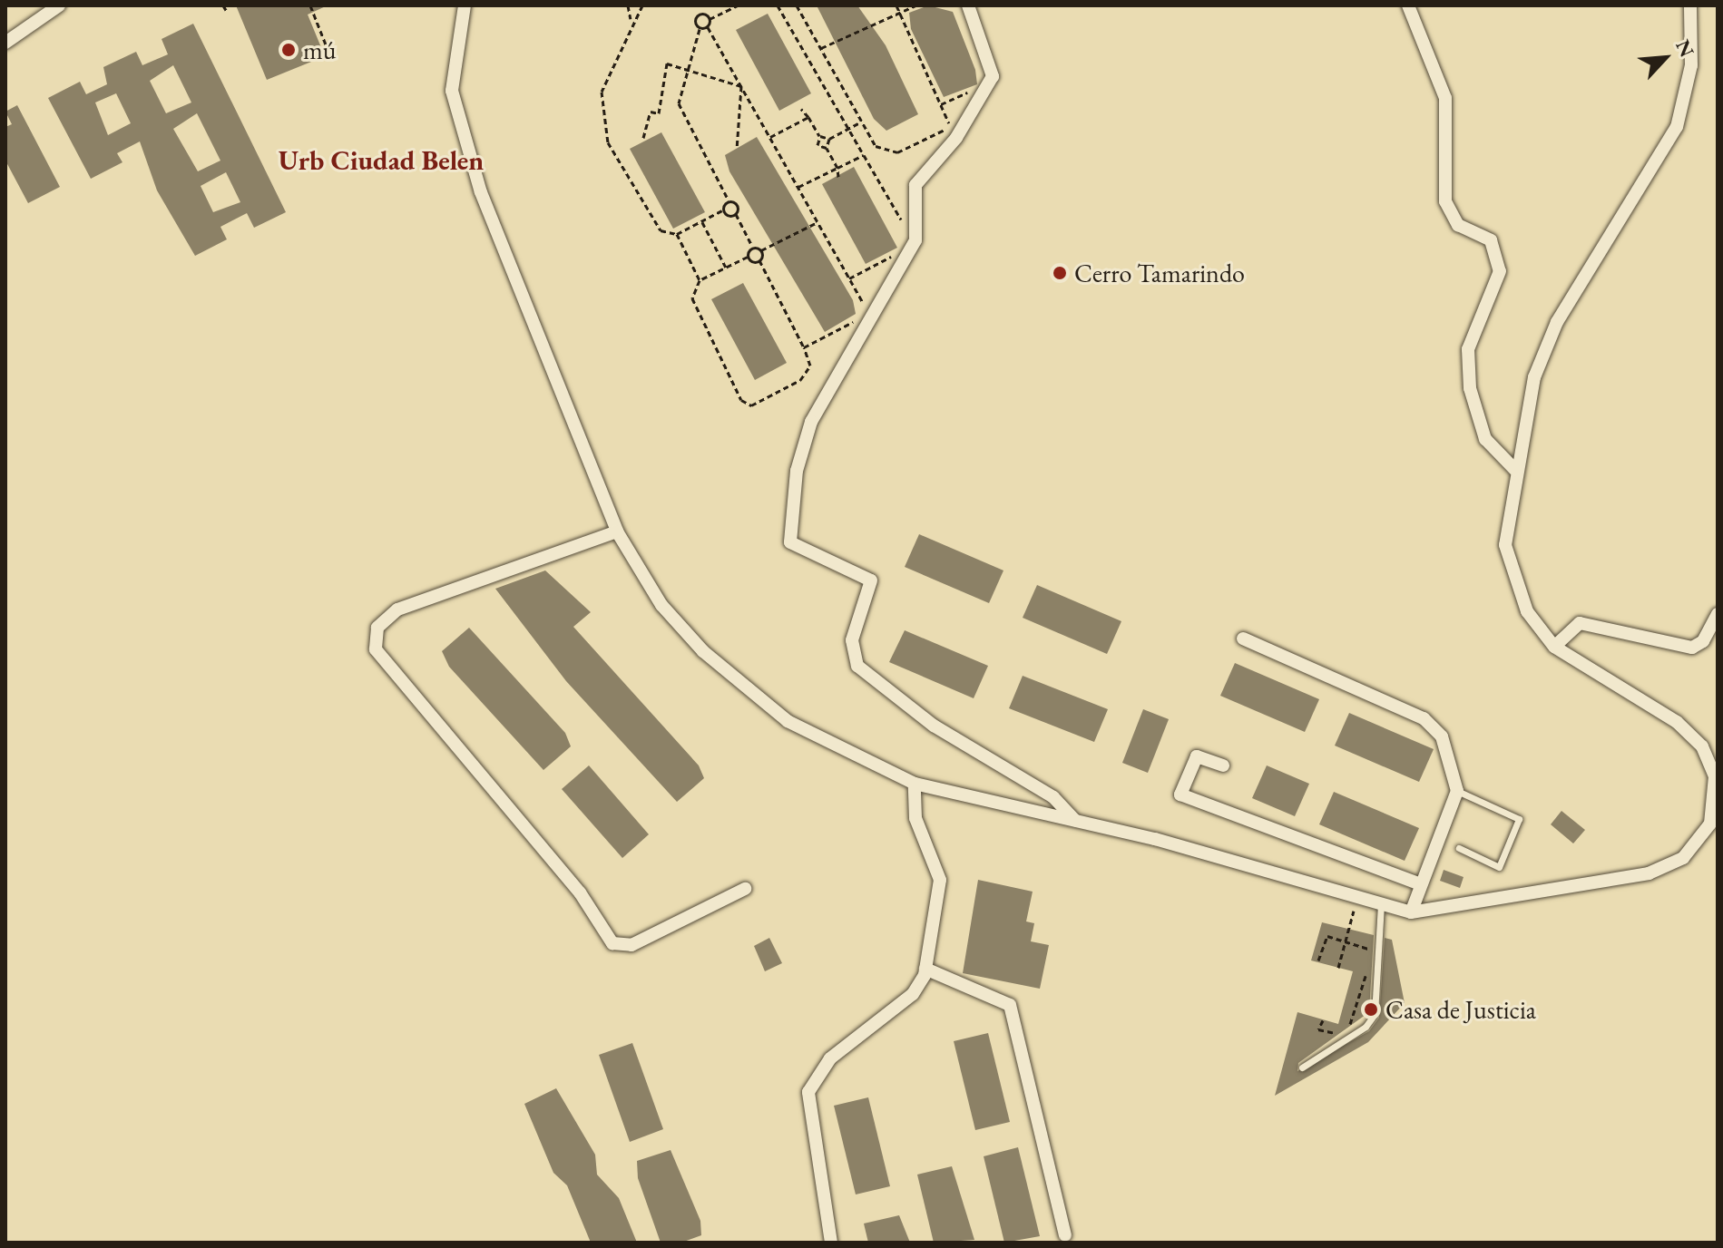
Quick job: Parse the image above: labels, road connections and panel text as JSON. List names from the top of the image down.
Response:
{
  "districts": ["Urb Ciudad Belen"],
  "places": ["mú", "Cerro Tamarindo", "Casa de Justicia"],
  "north": "top right"
}
